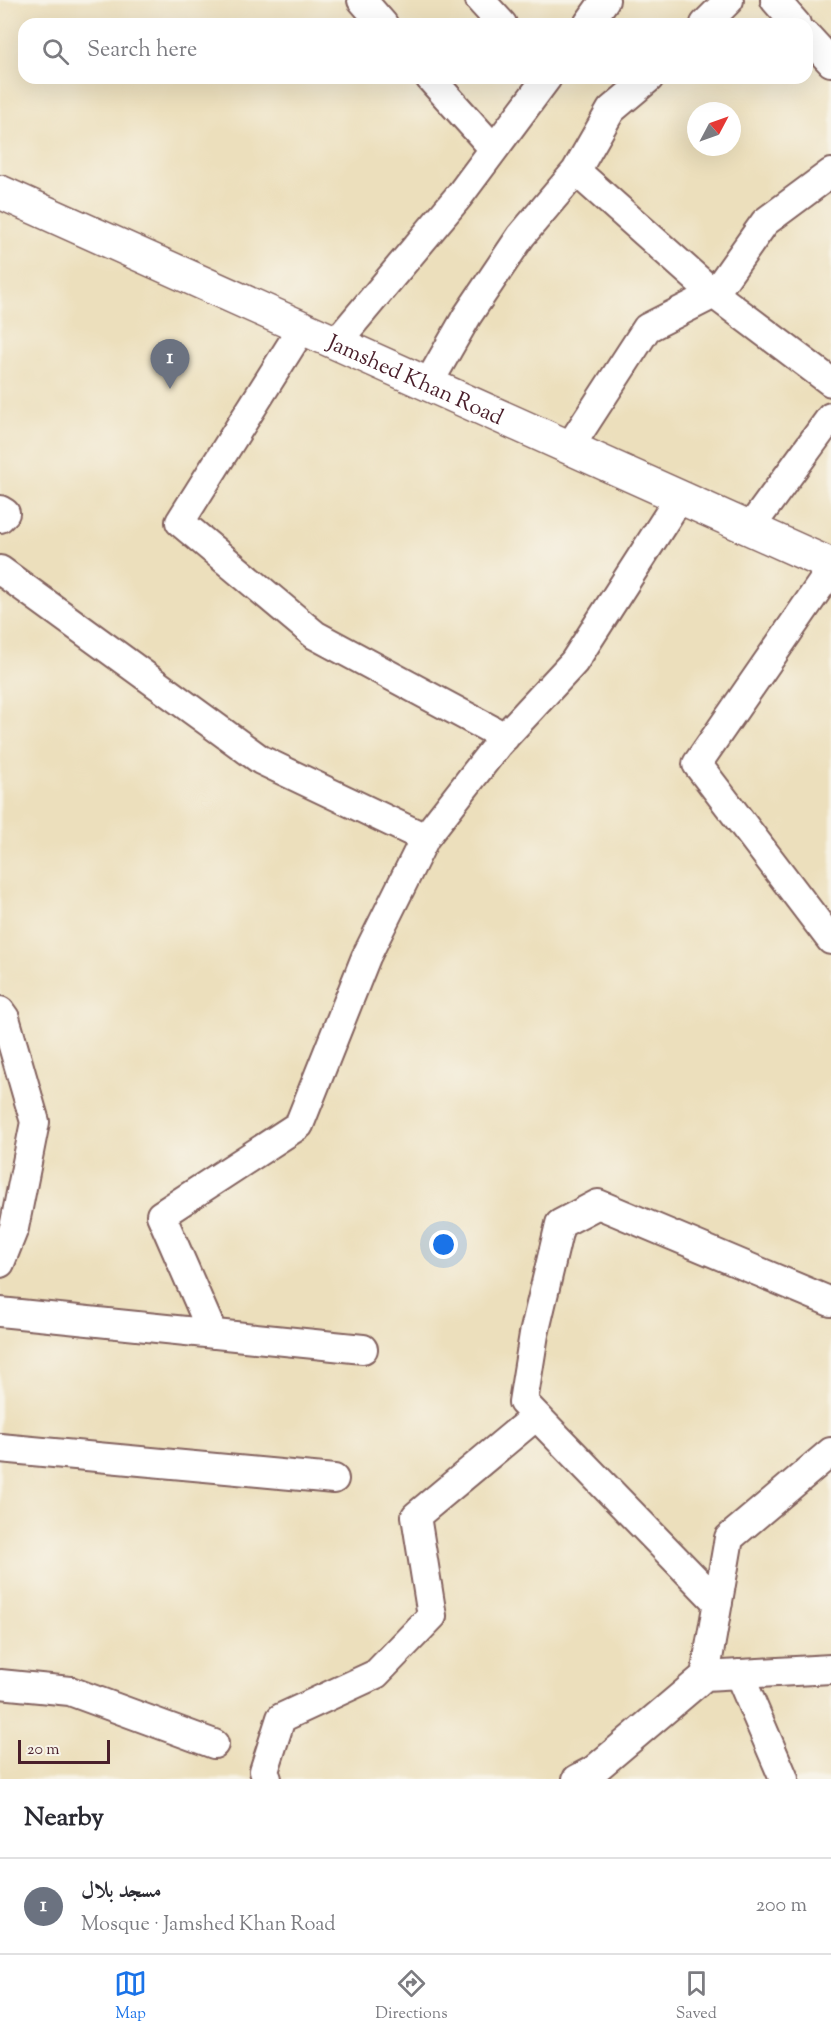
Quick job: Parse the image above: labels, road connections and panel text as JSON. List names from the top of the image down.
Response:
{
  "streets": {
    "street": ["Jamshed Khan Road"]
  },
  "scale_bar": "20 m",
  "north": "top right",
  "page": {
    "search": "Search here",
    "pins": "1",
    "scale": "20 m",
    "heading": "Nearby",
    "list": [
      {
        "mark": "1",
        "name": "مسجد بلال",
        "note": "Mosque · Jamshed Khan Road",
        "value": "200 m"
      }
    ],
    "nav": ["Map", "Directions", "Saved"]
  }
}
